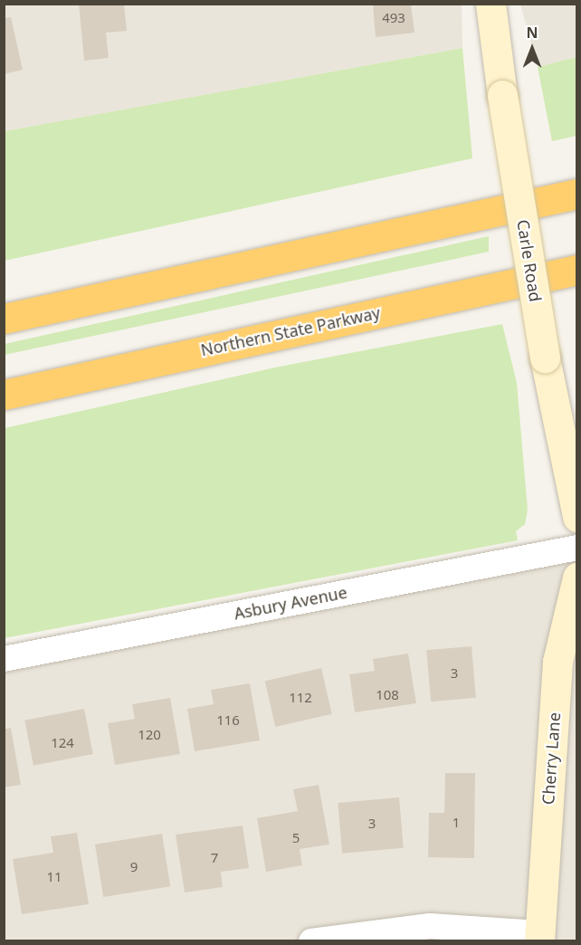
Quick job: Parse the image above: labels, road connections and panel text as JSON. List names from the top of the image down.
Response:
{
  "streets": {
    "highway": ["Northern State Parkway"],
    "street": ["Carle Road", "Asbury Avenue", "Cherry Lane"]
  },
  "house_numbers": [
    "493",
    "3",
    "108",
    "112",
    "116",
    "120",
    "124",
    "1",
    "3",
    "5",
    "7",
    "9",
    "11"
  ],
  "north": "top"
}
